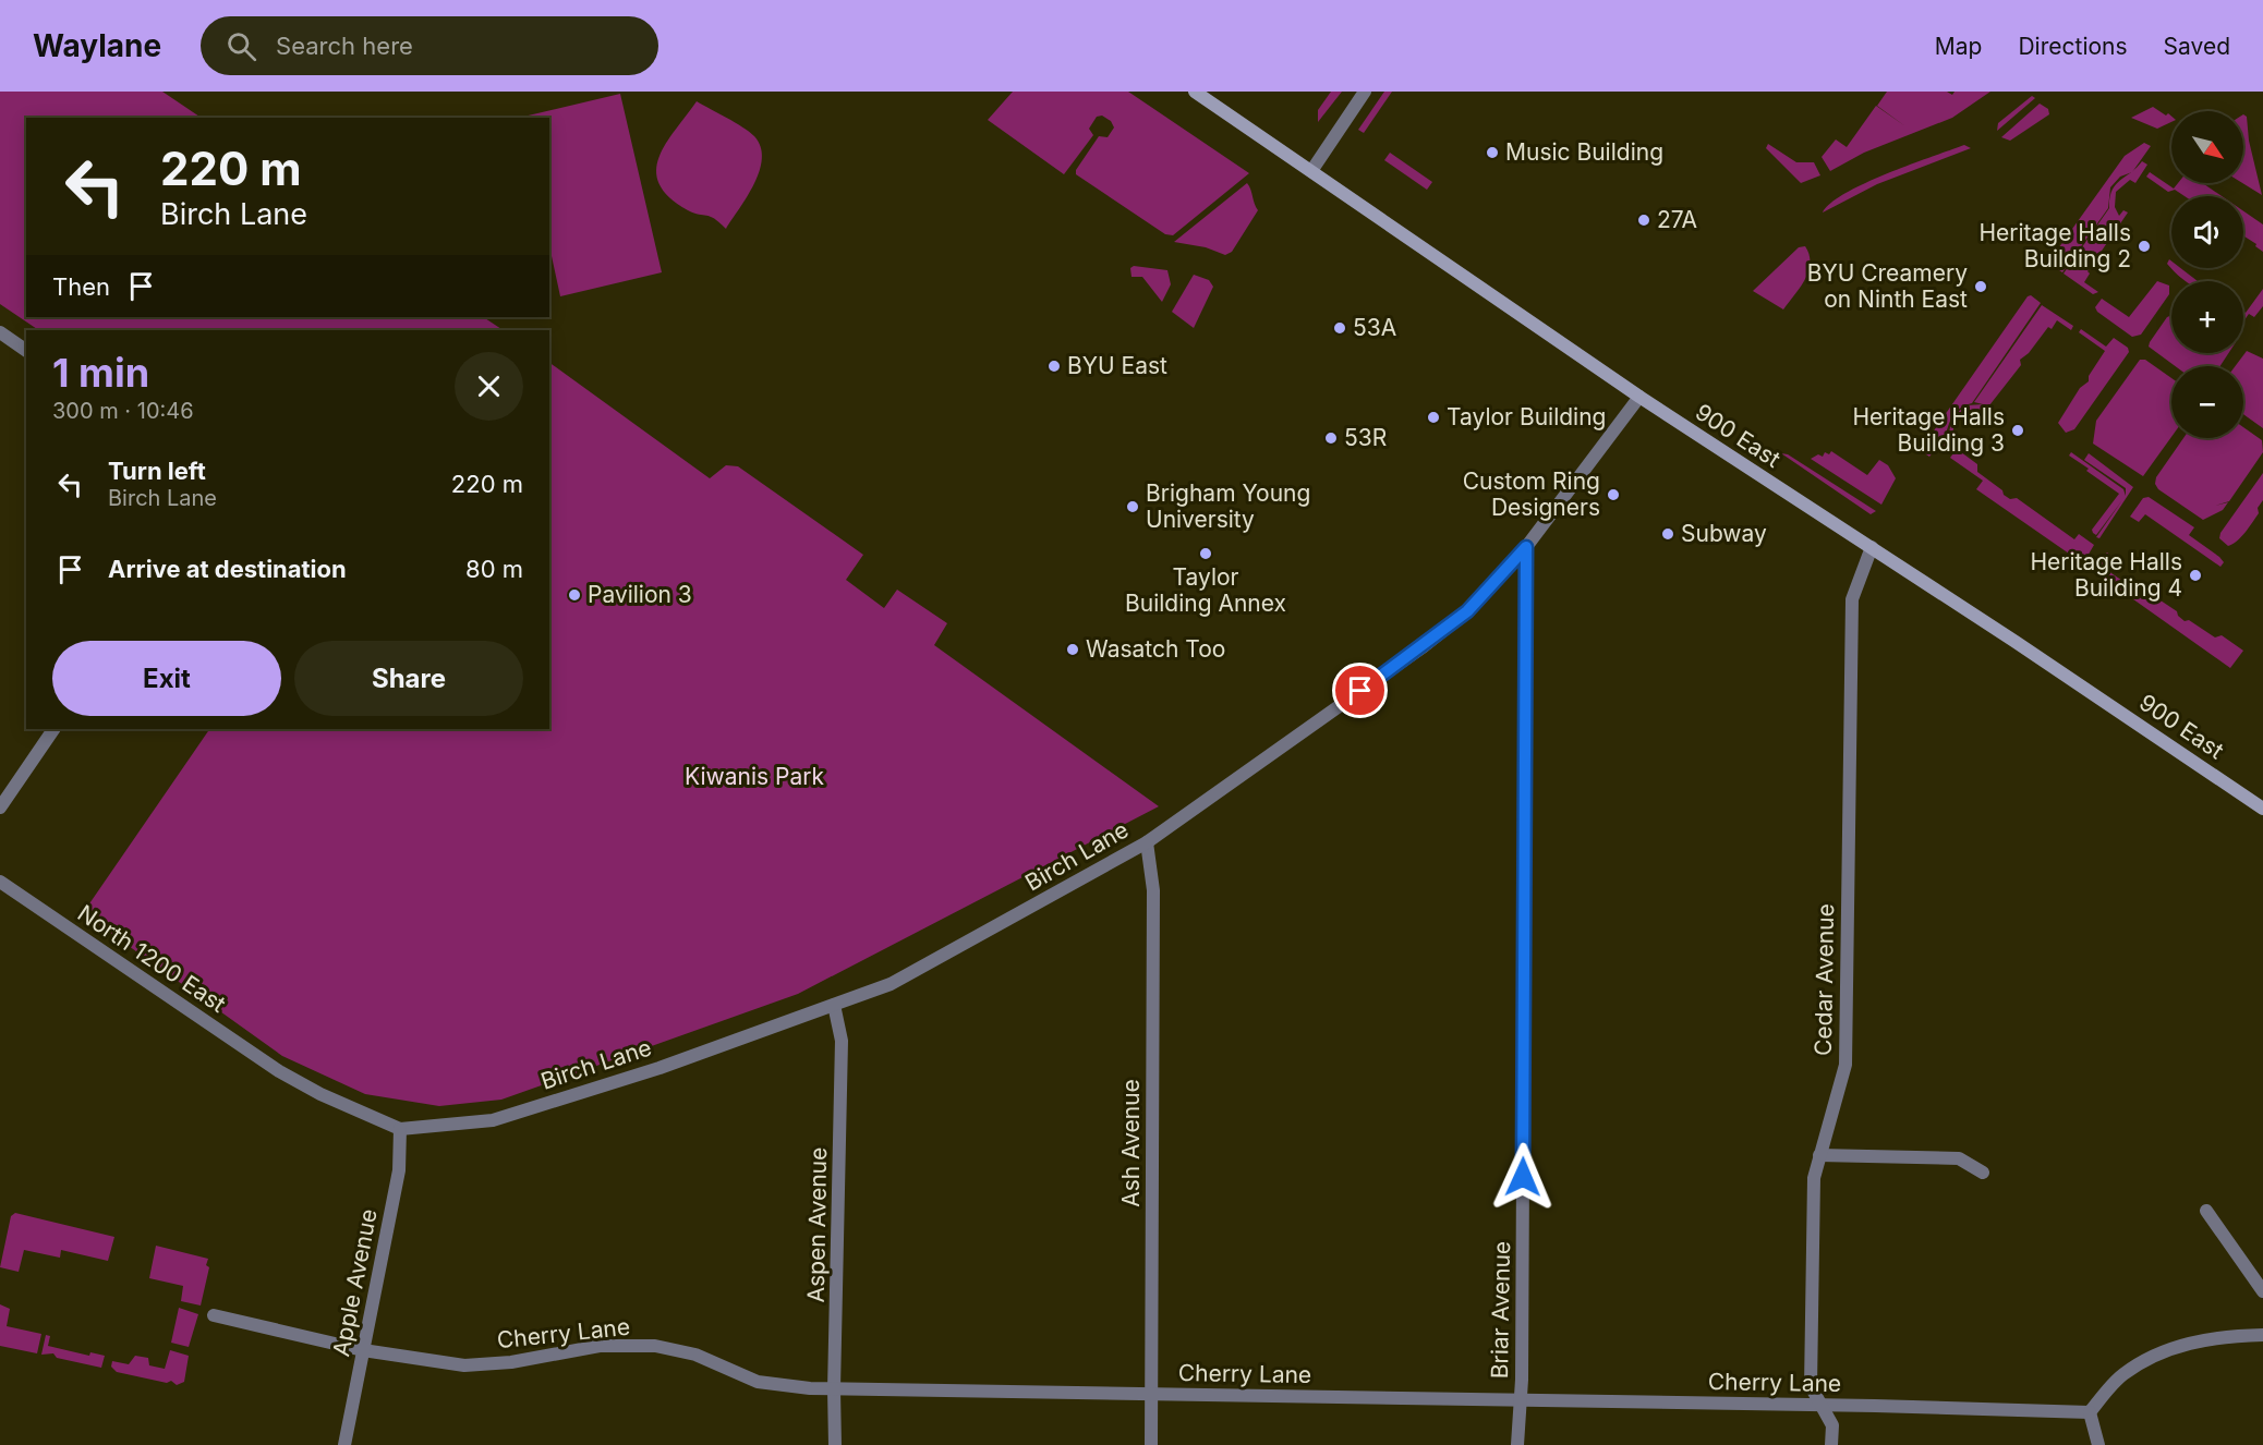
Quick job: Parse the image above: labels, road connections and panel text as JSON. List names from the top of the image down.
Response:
{
  "streets": {
    "main road": ["900 East"],
    "street": [
      "Birch Lane",
      "North 1200 East",
      "Cedar Avenue",
      "Ash Avenue",
      "Aspen Avenue",
      "Apple Avenue",
      "Briar Avenue",
      "Cherry Lane"
    ]
  },
  "crossings": [
    ["900 East", "Birch Lane"],
    ["900 East", "Cedar Avenue"],
    ["Birch Lane", "North 1200 East"],
    ["Birch Lane", "Ash Avenue"],
    ["Birch Lane", "Aspen Avenue"],
    ["Birch Lane", "Apple Avenue"],
    ["Birch Lane", "Briar Avenue"],
    ["North 1200 East", "Apple Avenue"],
    ["Cedar Avenue", "Cherry Lane"],
    ["Ash Avenue", "Cherry Lane"],
    ["Aspen Avenue", "Cherry Lane"],
    ["Apple Avenue", "Cherry Lane"],
    ["Briar Avenue", "Cherry Lane"]
  ],
  "parks": ["Kiwanis Park"],
  "places": [
    "Music Building",
    "27A",
    "Heritage Halls Building 2",
    "BYU Creamery on Ninth East",
    "53A",
    "BYU East",
    "Taylor Building",
    "Heritage Halls Building 3",
    "53R",
    "Custom Ring Designers",
    "Brigham Young University",
    "Subway",
    "Taylor Building Annex",
    "Heritage Halls Building 4",
    "Pavilion 3",
    "Wasatch Too"
  ],
  "north": "bottom right",
  "page": {
    "header": "Waylane",
    "search": "Search here",
    "nav": ["Map", "Directions", "Saved"],
    "map_buttons": ["+", "−"],
    "turn": ["220 m", "Birch Lane"],
    "then": "Then",
    "heading": ["1 min", "300 m · 10:46"],
    "list": [
      {
        "name": "Turn left",
        "note": "Birch Lane",
        "value": "220 m"
      },
      {
        "name": "Arrive at destination",
        "value": "80 m"
      }
    ],
    "buttons": ["Exit", "Share"]
  }
}
